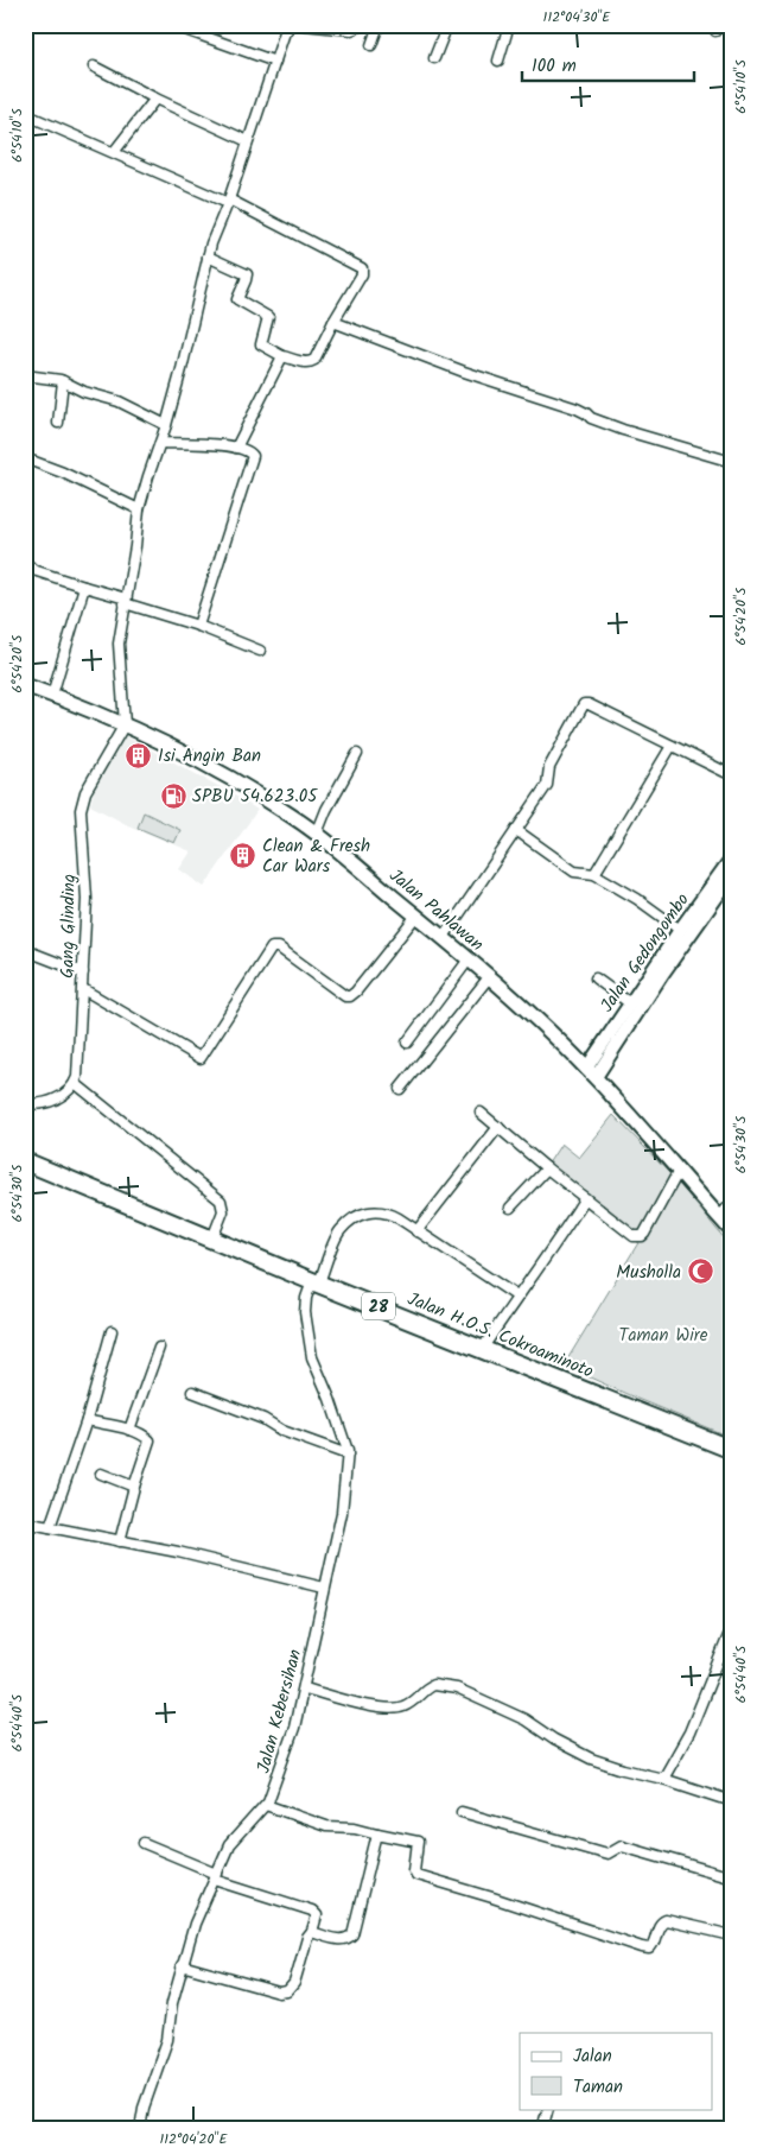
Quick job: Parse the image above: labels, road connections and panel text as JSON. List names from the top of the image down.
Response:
{
  "streets": {
    "highway": ["28", "Jalan H.O.S. Cokroaminoto"],
    "main road": ["Jalan Pahlawan"],
    "street": ["Gang Glinding", "Jalan Gedongombo", "Jalan Kebersihan"]
  },
  "crossings": [
    ["Jalan Pahlawan", "Gang Glinding"],
    ["Jalan Pahlawan", "Jalan Gedongombo"],
    ["Jalan H.O.S. Cokroaminoto", "Jalan Kebersihan"]
  ],
  "parks": ["Taman Wire"],
  "places": {
    "building": ["Isi Angin Ban", "Clean & Fresh Car Wars"],
    "fuel station": ["SPBU 54.623.05"],
    "mosque": ["Musholla"]
  },
  "legend": ["Jalan", "Taman"],
  "scale_bar": "100 m",
  "coordinates": [
    "112°04'30\"E",
    "6°54'10\"S",
    "6°54'20\"S",
    "6°54'30\"S",
    "6°54'40\"S",
    "112°04'20\"E"
  ]
}
